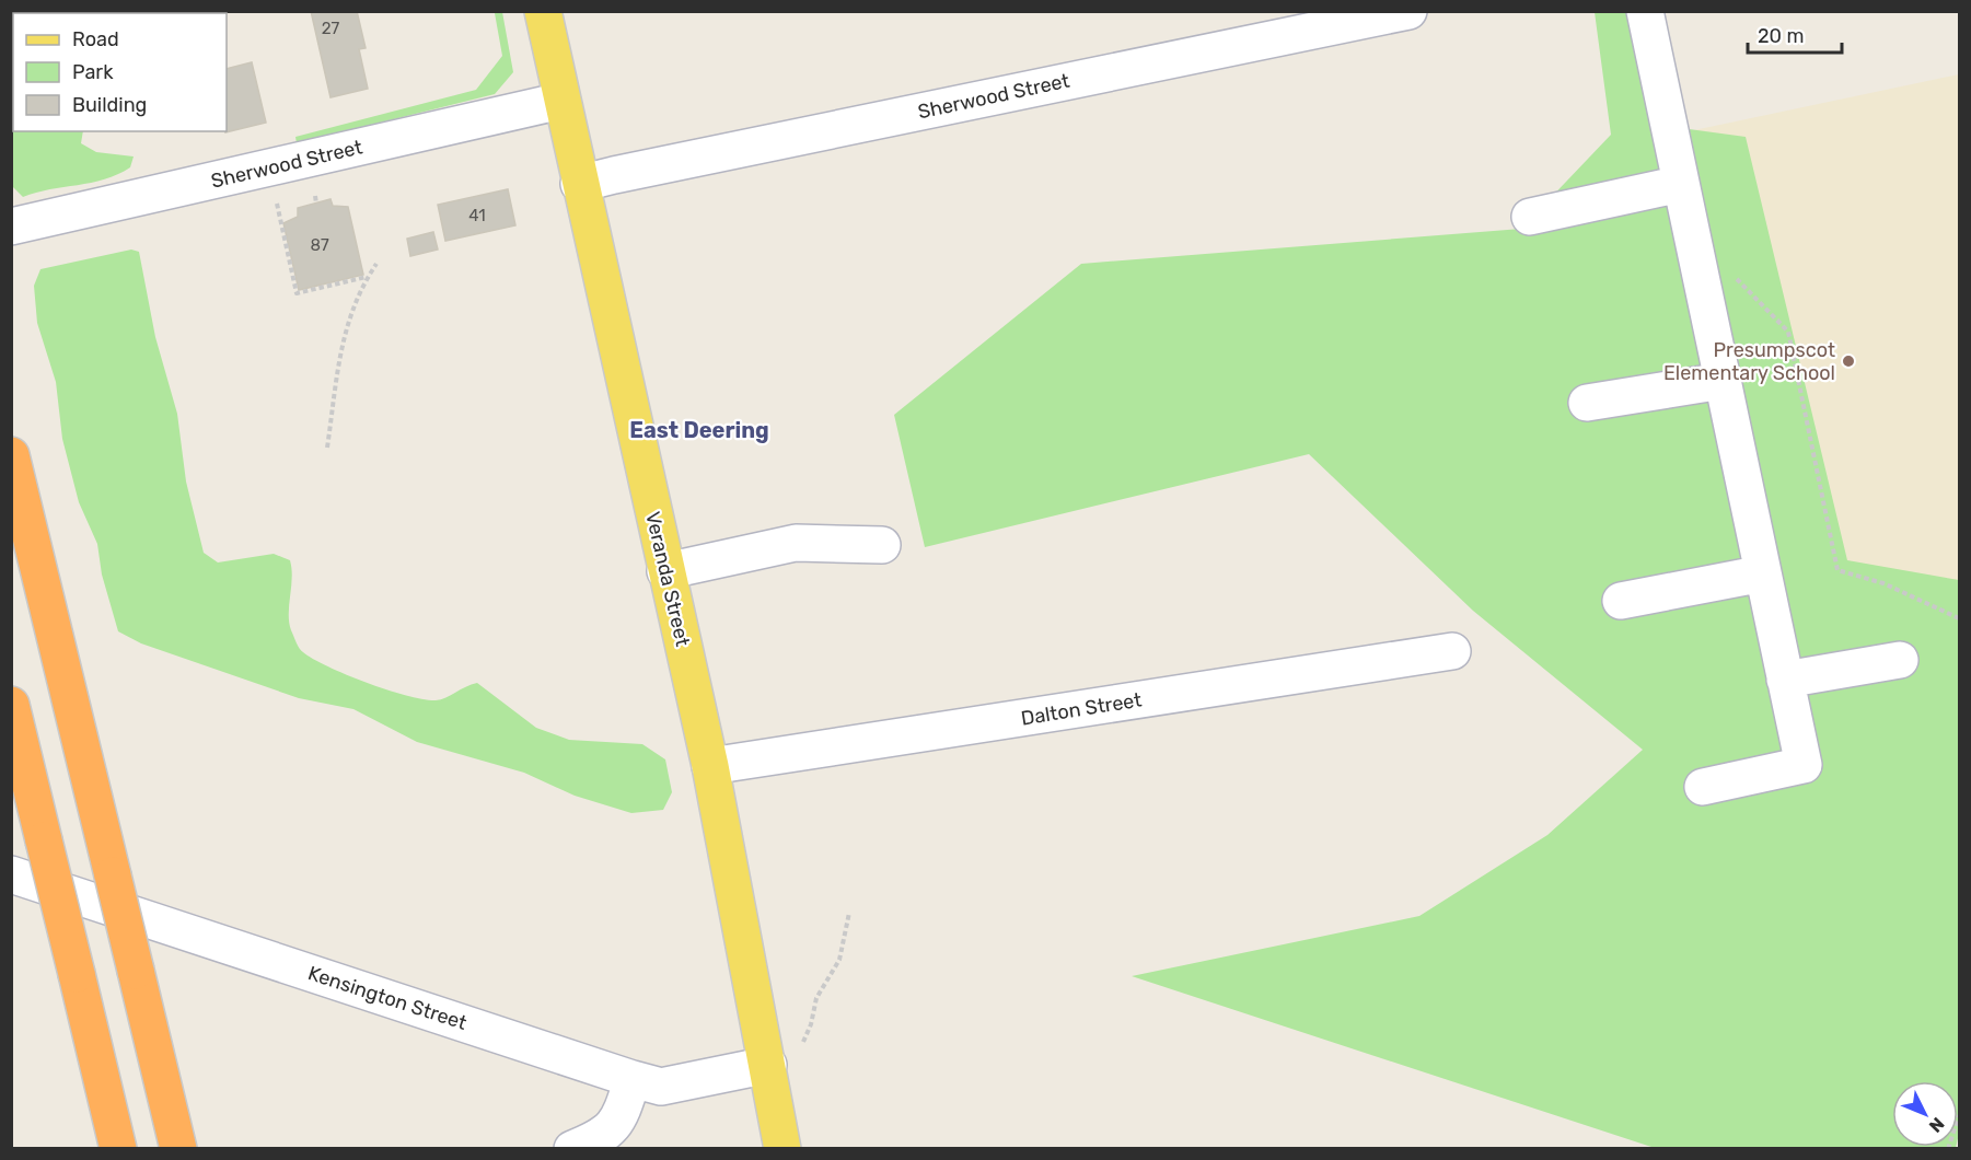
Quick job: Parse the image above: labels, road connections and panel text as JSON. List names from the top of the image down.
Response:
{
  "streets": {
    "main road": ["Veranda Street"],
    "street": ["Sherwood Street", "Dalton Street", "Kensington Street"]
  },
  "crossings": [
    ["Sherwood Street", "Veranda Street"],
    ["Veranda Street", "Dalton Street"],
    ["Veranda Street", "Kensington Street"]
  ],
  "districts": ["East Deering"],
  "places": ["Presumpscot Elementary School"],
  "house_numbers": ["27", "41", "87"],
  "legend": ["Road", "Park", "Building"],
  "scale_bar": "20 m",
  "north": "bottom right"
}
